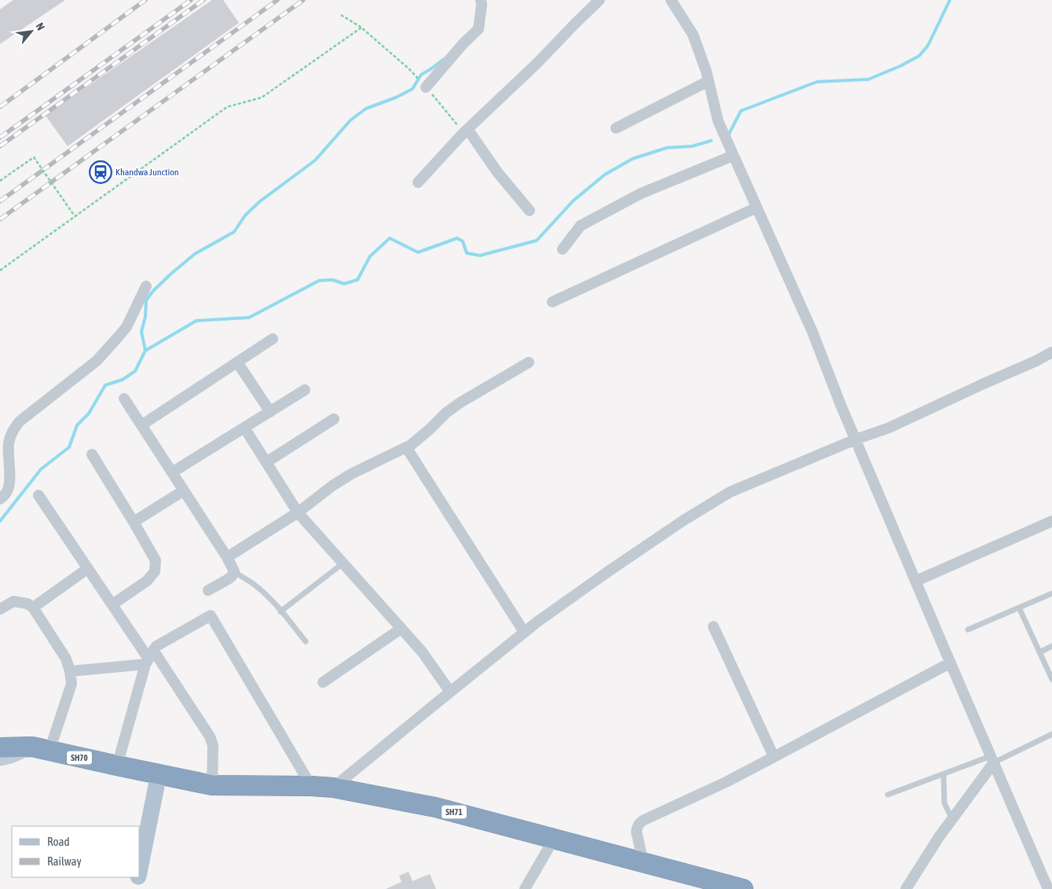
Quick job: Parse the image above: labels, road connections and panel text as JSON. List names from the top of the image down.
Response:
{
  "streets": {
    "highway": ["SH70", "SH71"]
  },
  "crossings": [
    ["SH70", "SH71"]
  ],
  "places": {
    "station": ["Khandwa Junction"]
  },
  "legend": ["Road", "Railway"],
  "north": "top right"
}
